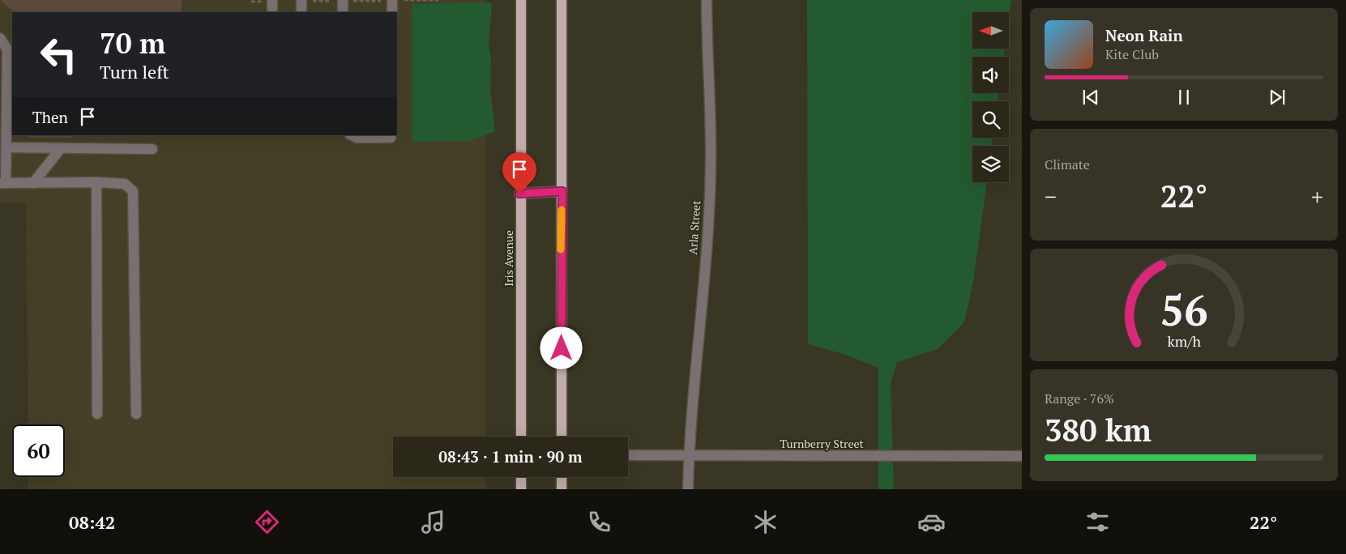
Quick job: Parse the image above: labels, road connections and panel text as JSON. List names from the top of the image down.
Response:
{
  "streets": {
    "main road": ["Iris Avenue"],
    "street": ["Arla Street", "Turnberry Street"]
  },
  "crossings": [
    ["Arla Street", "Turnberry Street"]
  ],
  "north": "left",
  "page": {
    "turn": ["70 m", "Turn left"],
    "song": ["Neon Rain", "Kite Club"],
    "then": "Then",
    "tile": [
      "Climate",
      ["Range · 76%", "380 km"]
    ],
    "heat": ["−", "22°", "+"],
    "limit": "60",
    "trip": "08:43 · 1 min · 90 m",
    "tabs": ["08:42", "22°"],
    "gauge": ["56", "km/h"]
  }
}
